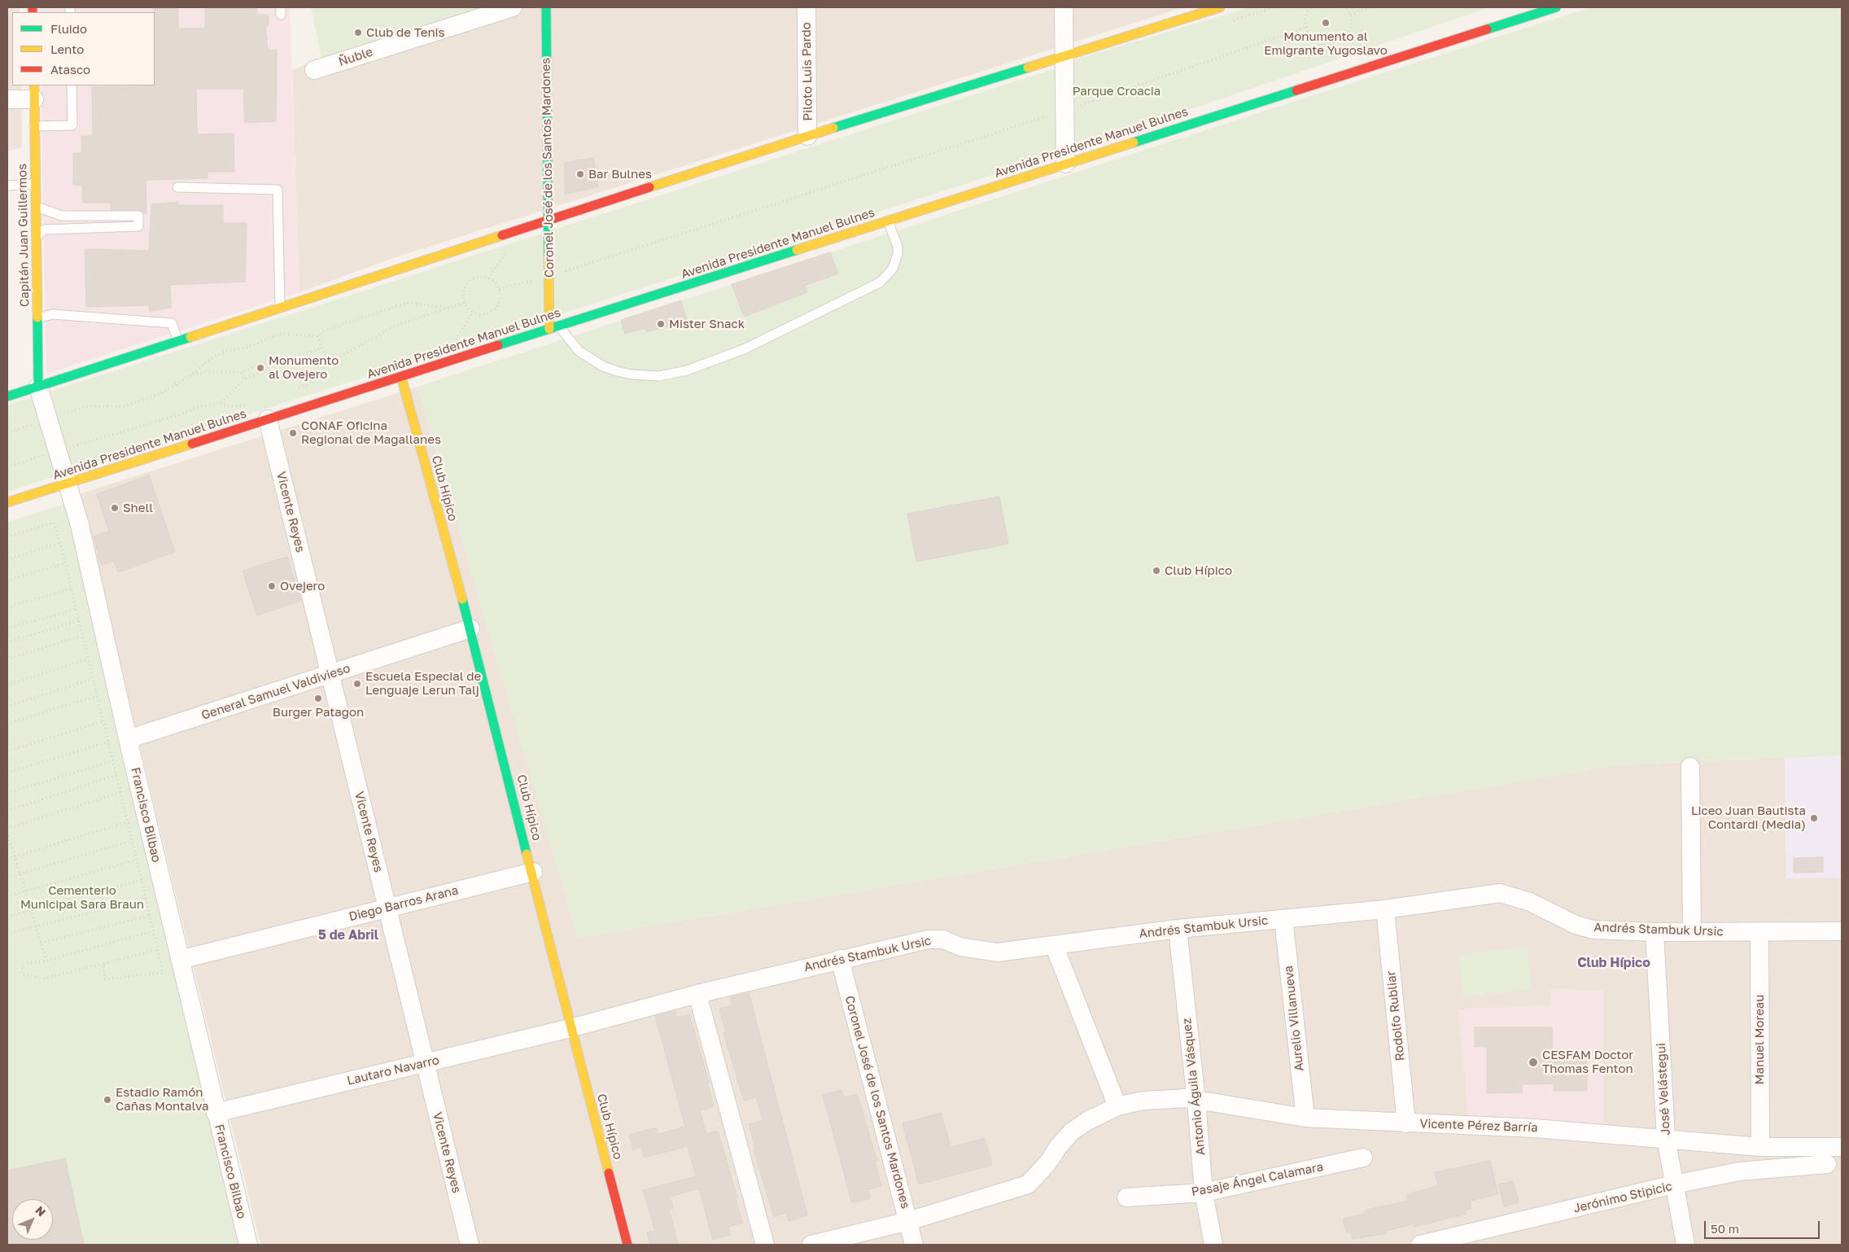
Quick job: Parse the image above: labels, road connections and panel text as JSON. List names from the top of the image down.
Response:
{
  "streets": {
    "main road": [
      "Avenida Presidente Manuel Bulnes",
      "Coronel José de los Santos Mardones",
      "Capitán Juan Guillermos",
      "Club Hípico"
    ],
    "street": [
      "Ñuble",
      "Piloto Luis Pardo",
      "Vicente Reyes",
      "General Samuel Valdivieso",
      "Francisco Bilbao",
      "Diego Barros Arana",
      "Andrés Stambuk Ursic",
      "Rodolfo Rubliar",
      "Aurelio Villanueva",
      "Manuel Moreau",
      "Lautaro Navarro",
      "Antonio Águila Vásquez",
      "José Velástegui",
      "Vicente Pérez Barría",
      "Pasaje Ángel Calamara",
      "Jerónimo Stipicic"
    ]
  },
  "crossings": [
    ["Avenida Presidente Manuel Bulnes", "Coronel José de los Santos Mardones"],
    ["Avenida Presidente Manuel Bulnes", "Club Hípico"],
    ["Avenida Presidente Manuel Bulnes", "Vicente Reyes"],
    ["Avenida Presidente Manuel Bulnes", "Francisco Bilbao"],
    ["Coronel José de los Santos Mardones", "Andrés Stambuk Ursic"],
    ["Coronel José de los Santos Mardones", "Vicente Pérez Barría"],
    ["Capitán Juan Guillermos", "Francisco Bilbao"],
    ["Club Hípico", "General Samuel Valdivieso"],
    ["Club Hípico", "Diego Barros Arana"],
    ["Club Hípico", "Andrés Stambuk Ursic"],
    ["Club Hípico", "Lautaro Navarro"],
    ["Vicente Reyes", "General Samuel Valdivieso"],
    ["Vicente Reyes", "Diego Barros Arana"],
    ["Vicente Reyes", "Lautaro Navarro"],
    ["General Samuel Valdivieso", "Francisco Bilbao"],
    ["Francisco Bilbao", "Diego Barros Arana"],
    ["Francisco Bilbao", "Lautaro Navarro"],
    ["Andrés Stambuk Ursic", "Rodolfo Rubliar"],
    ["Andrés Stambuk Ursic", "Aurelio Villanueva"],
    ["Andrés Stambuk Ursic", "Manuel Moreau"],
    ["Andrés Stambuk Ursic", "Lautaro Navarro"],
    ["Andrés Stambuk Ursic", "Antonio Águila Vásquez"],
    ["Andrés Stambuk Ursic", "José Velástegui"],
    ["Rodolfo Rubliar", "Vicente Pérez Barría"],
    ["Aurelio Villanueva", "Vicente Pérez Barría"],
    ["Manuel Moreau", "Vicente Pérez Barría"],
    ["Antonio Águila Vásquez", "Vicente Pérez Barría"],
    ["Antonio Águila Vásquez", "Pasaje Ángel Calamara"],
    ["José Velástegui", "Vicente Pérez Barría"],
    ["José Velástegui", "Jerónimo Stipicic"]
  ],
  "districts": ["5 de Abril", "Club Hípico"],
  "parks": ["Parque Croacia", "Cementerio Municipal Sara Braun"],
  "places": [
    "Monumento al Emigrante Yugoslavo",
    "Club de Tenis",
    "Bar Bulnes",
    "Mister Snack",
    "Monumento al Ovejero",
    "CONAF Oficina Regional de Magallanes",
    "Shell",
    "Club Hípico",
    "Ovejero",
    "Escuela Especial de Lenguaje Lerun Talj",
    "Burger Patagon",
    "Liceo Juan Bautista Contardi (Media)",
    "CESFAM Doctor Thomas Fenton",
    "Estadio Ramón Cañas Montalva"
  ],
  "legend": ["Fluido", "Lento", "Atasco"],
  "scale_bar": "50 m",
  "north": "top right"
}
